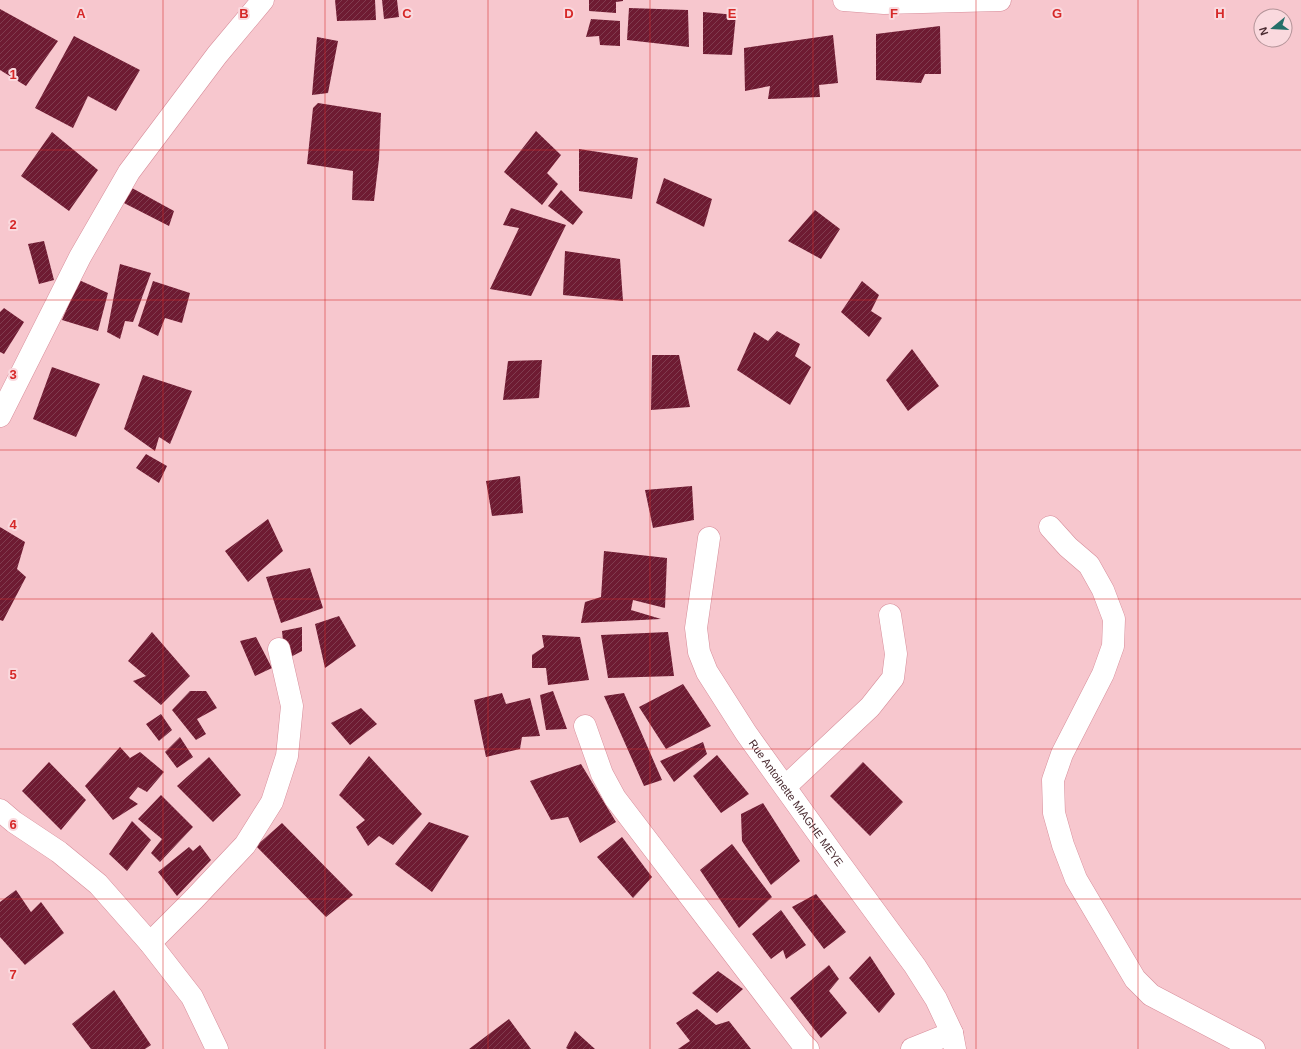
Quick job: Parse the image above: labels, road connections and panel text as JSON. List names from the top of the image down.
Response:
{
  "streets": {
    "street": ["Rue Antoinette MIAGHE MEYE"]
  },
  "north": "left",
  "grid": {
    "columns": [
      "A",
      "B",
      "C",
      "D",
      "E",
      "F",
      "G",
      "H"
    ],
    "rows": [
      "1",
      "2",
      "3",
      "4",
      "5",
      "6",
      "7"
    ]
  }
}
